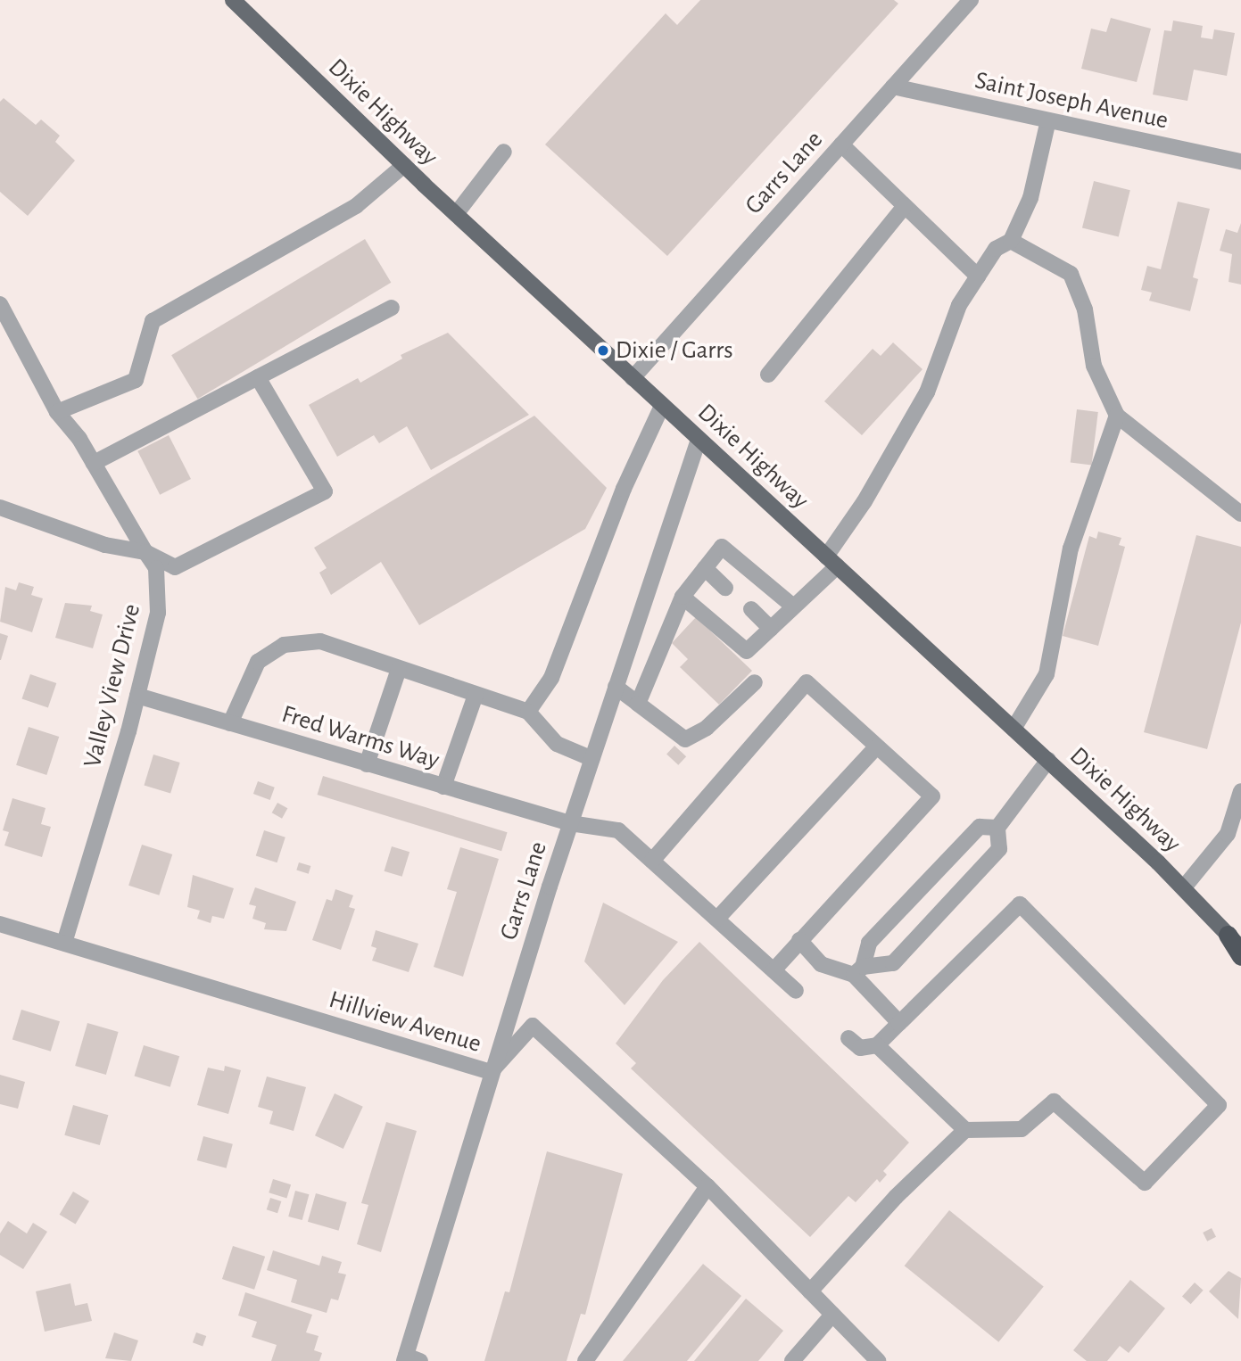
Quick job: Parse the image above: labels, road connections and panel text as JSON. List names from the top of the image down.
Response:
{
  "streets": {
    "main road": ["Dixie Highway"],
    "street": [
      "Saint Joseph Avenue",
      "Garrs Lane",
      "Valley View Drive",
      "Fred Warms Way",
      "Hillview Avenue"
    ]
  },
  "crossings": [
    ["Saint Joseph Avenue", "Garrs Lane"],
    ["Dixie Highway", "Garrs Lane"],
    ["Garrs Lane", "Fred Warms Way"],
    ["Garrs Lane", "Hillview Avenue"],
    ["Valley View Drive", "Fred Warms Way"],
    ["Valley View Drive", "Hillview Avenue"]
  ],
  "places": ["Dixie / Garrs"]
}
